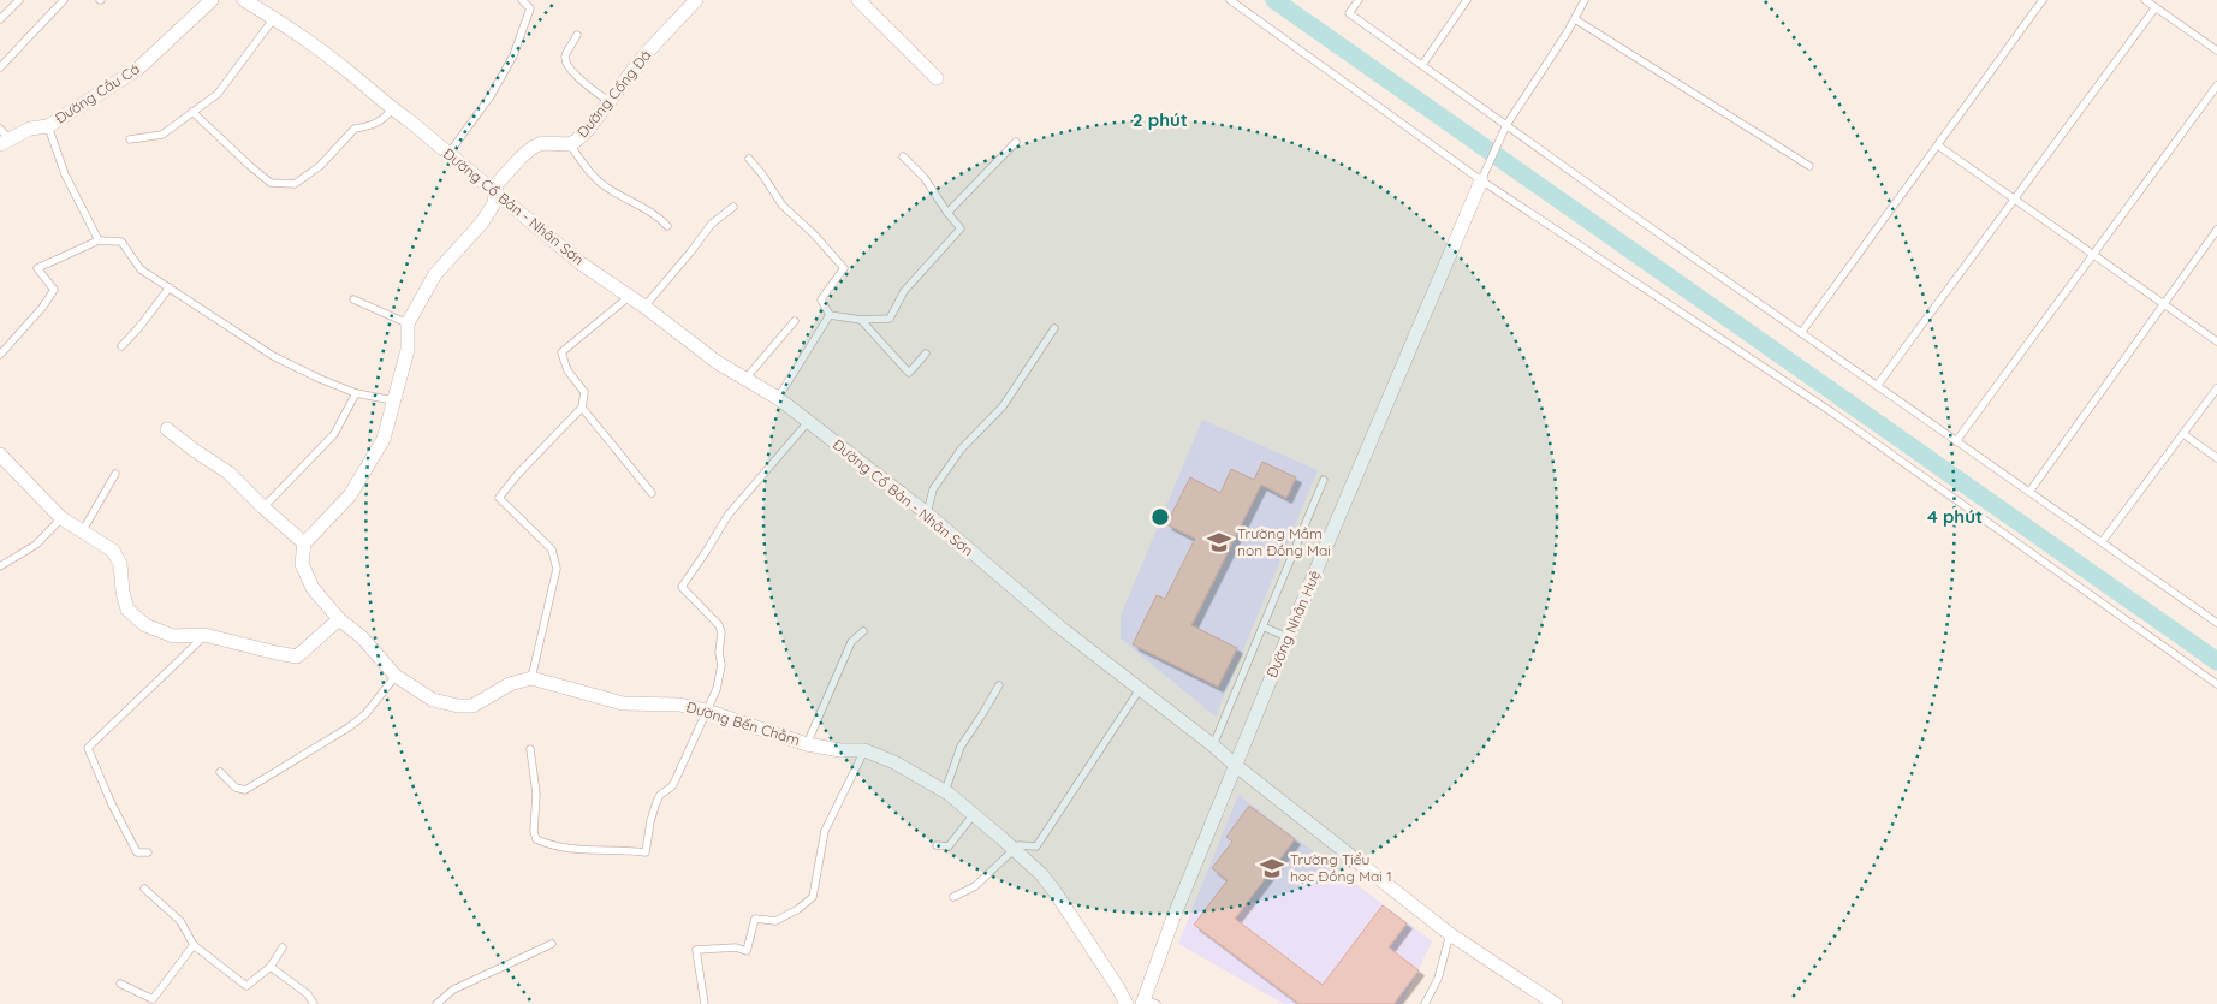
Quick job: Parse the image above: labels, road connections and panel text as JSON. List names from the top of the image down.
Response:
{
  "streets": {
    "street": [
      "Đường Cầu Cá",
      "Đường Cống Đá",
      "Đường Cổ Bản - Nhân Sơn",
      "Đường Nhân Huệ",
      "Đường Bến Chằm"
    ]
  },
  "crossings": [
    ["Đường Cống Đá", "Đường Cổ Bản - Nhân Sơn"],
    ["Đường Cổ Bản - Nhân Sơn", "Đường Nhân Huệ"]
  ],
  "places": {
    "school or university": ["Trường Mầm non Đồng Mai", "Trường Tiểu học Đồng Mai 1"]
  },
  "rings": ["2 phút", "4 phút"]
}
